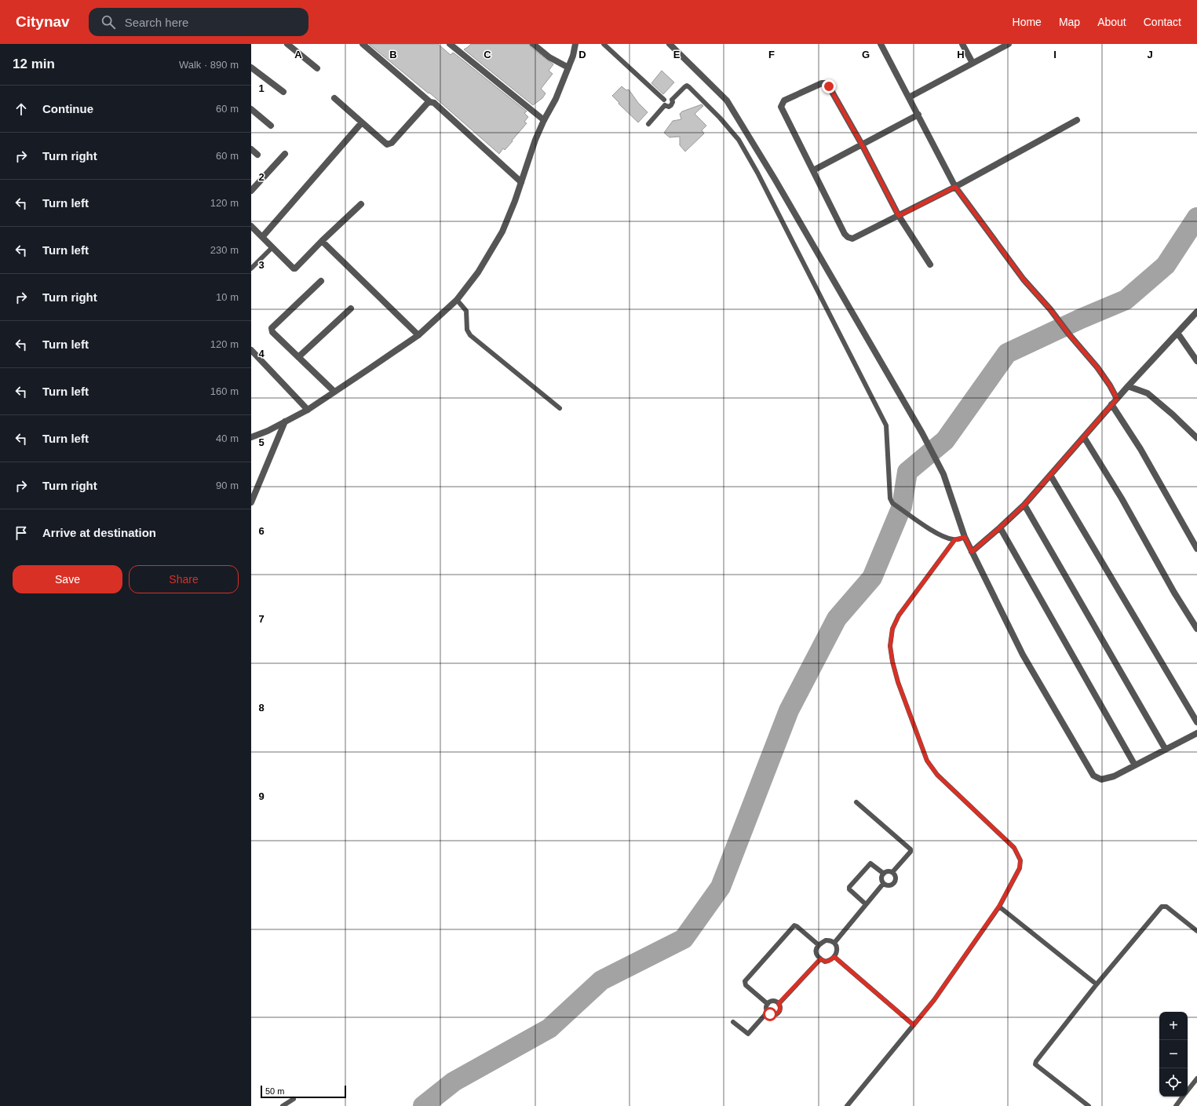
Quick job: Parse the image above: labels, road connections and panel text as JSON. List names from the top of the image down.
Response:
{
  "scale_bar": "50 m",
  "page": {
    "header": "Citynav",
    "search": "Search here",
    "nav": [
      "Home",
      "Map",
      "About",
      "Contact"
    ],
    "heading": ["12 min", "Walk · 890 m"],
    "list": [
      ["Continue", "60 m"],
      ["Turn right", "60 m"],
      ["Turn left", "120 m"],
      ["Turn left", "230 m"],
      ["Turn right", "10 m"],
      ["Turn left", "120 m"],
      ["Turn left", "160 m"],
      ["Turn left", "40 m"],
      ["Turn right", "90 m"],
      "Arrive at destination"
    ],
    "buttons": ["Save", "Share"],
    "map_buttons": ["+", "−"],
    "scale": "50 m"
  },
  "grid": {
    "columns": [
      "A",
      "B",
      "C",
      "D",
      "E",
      "F",
      "G",
      "H",
      "I",
      "J"
    ],
    "rows": [
      "1",
      "2",
      "3",
      "4",
      "5",
      "6",
      "7",
      "8",
      "9"
    ]
  }
}
